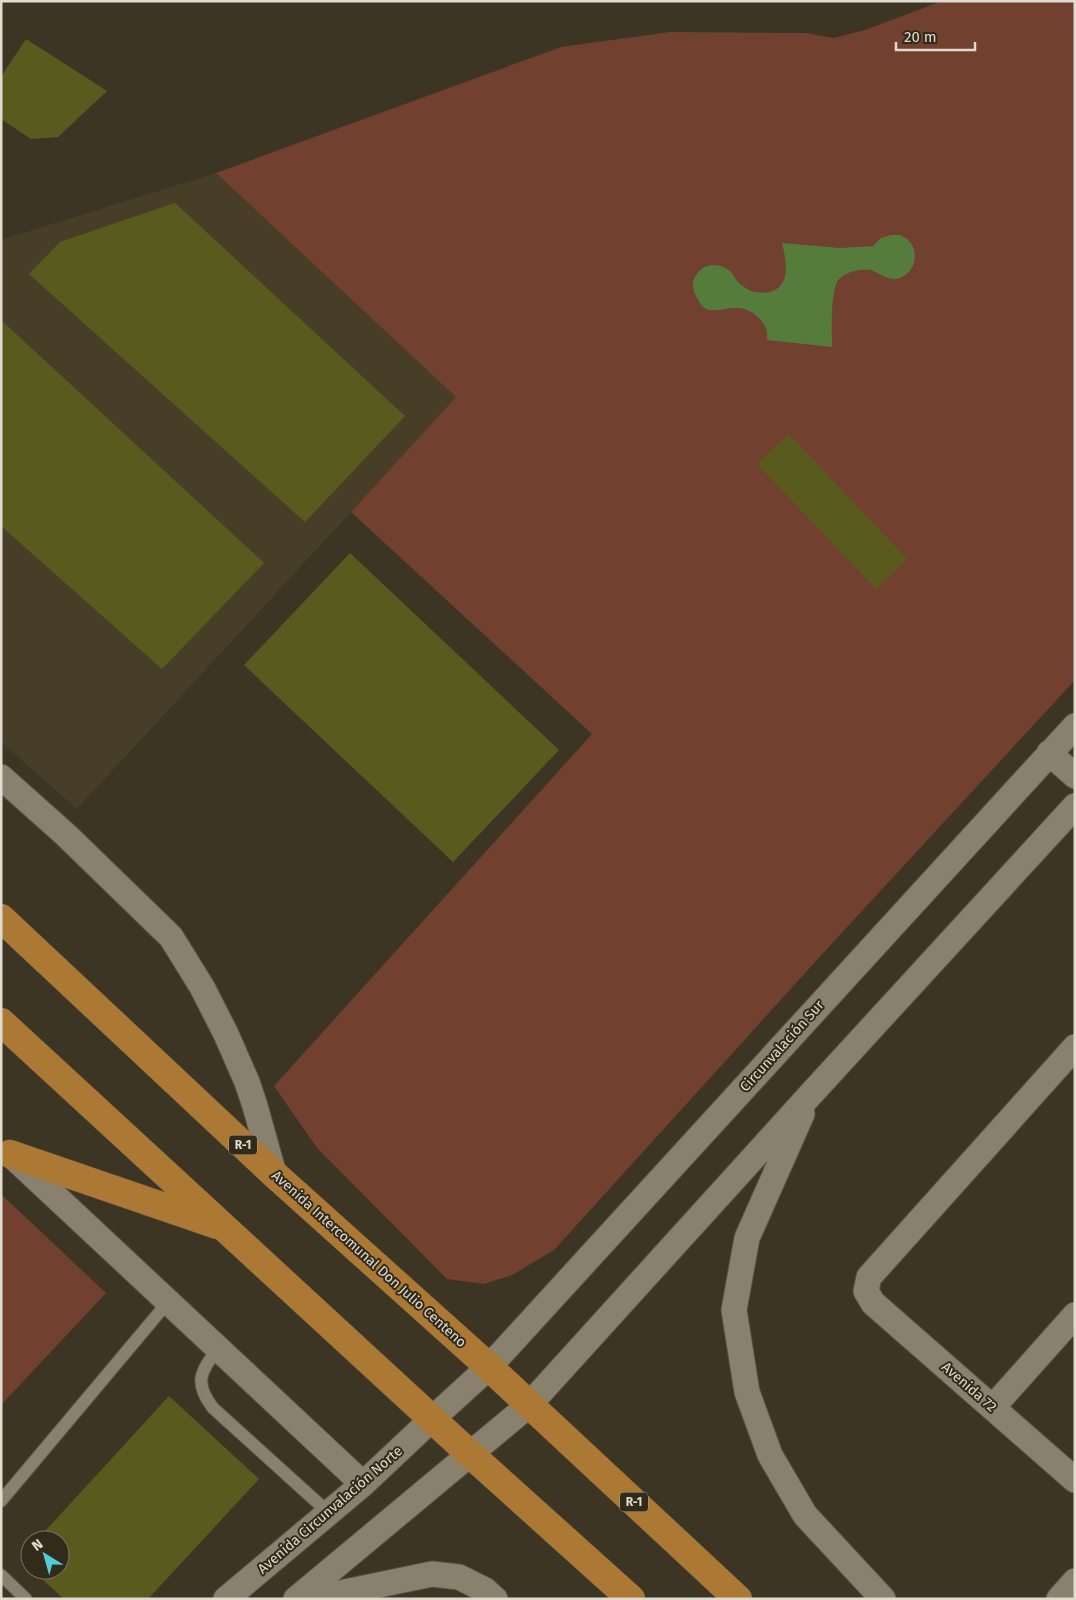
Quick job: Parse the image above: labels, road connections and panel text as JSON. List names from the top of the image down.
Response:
{
  "streets": {
    "main road": ["R-1", "Avenida Intercomunal Don Julio Centeno"],
    "street": ["Circunvalación Sur", "Avenida 72", "Avenida Circunvalación Norte"]
  },
  "crossings": [
    ["Circunvalación Sur", "Avenida Intercomunal Don Julio Centeno"],
    ["Circunvalación Sur", "Avenida Circunvalación Norte"]
  ],
  "scale_bar": "20 m",
  "north": "top left"
}
